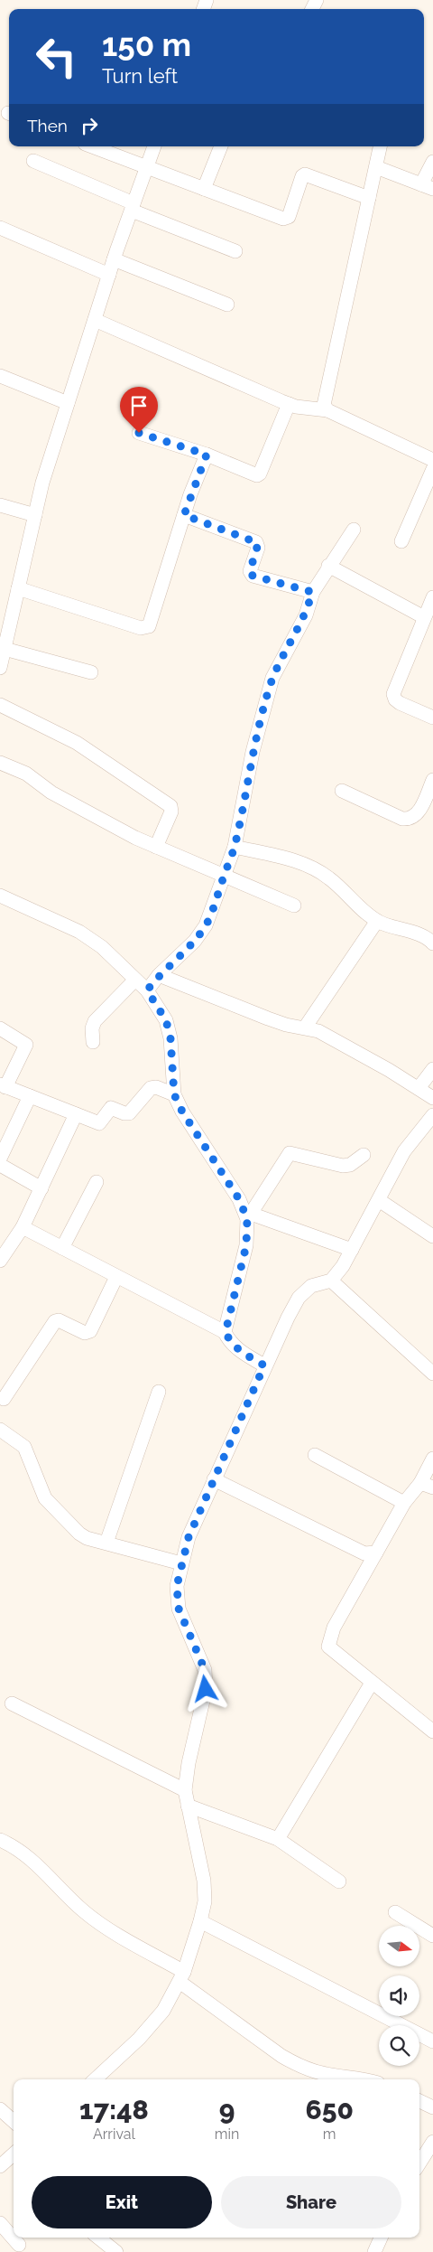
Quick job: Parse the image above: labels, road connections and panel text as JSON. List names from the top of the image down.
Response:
{
  "north": "right",
  "page": {
    "turn": ["150 m", "Turn left"],
    "then": "Then",
    "eta": [
      "17:48",
      "Arrival",
      "9",
      "min",
      "650",
      "m"
    ],
    "buttons": ["Exit", "Share"]
  }
}
